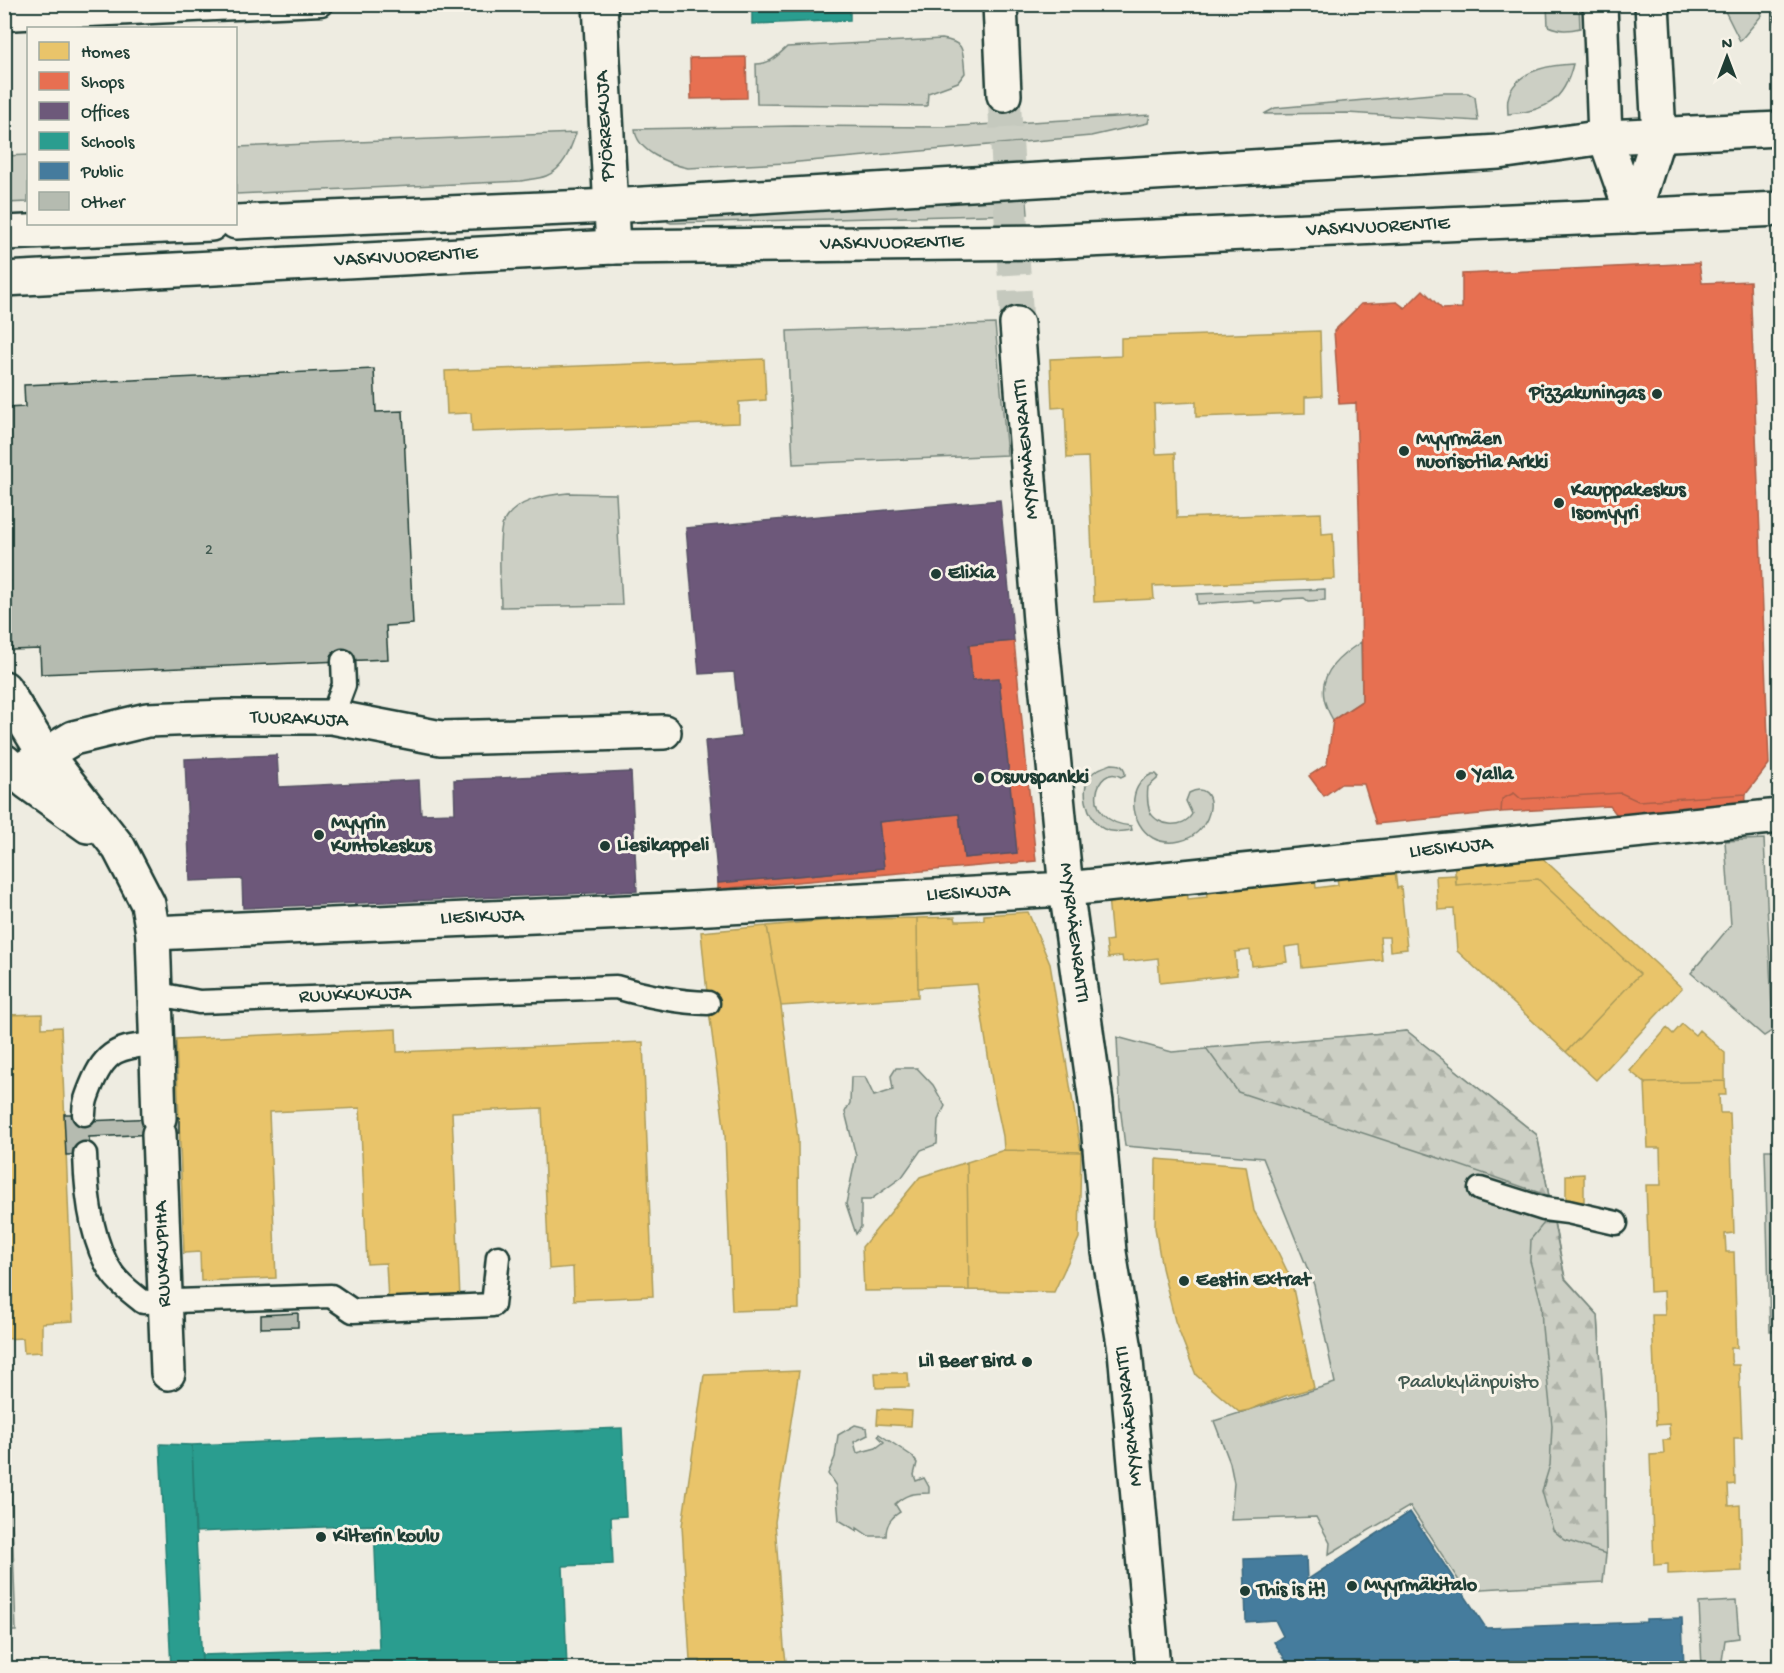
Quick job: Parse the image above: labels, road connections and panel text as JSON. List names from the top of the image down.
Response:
{
  "streets": {
    "street": [
      "PYÖRREKUJA",
      "VASKIVUORENTIE",
      "MYYRMÄENRAITTI",
      "TUURAKUJA",
      "LIESIKUJA",
      "RUUKKUPIHA"
    ],
    "lane": ["RUUKKUKUJA"]
  },
  "crossings": [
    ["PYÖRREKUJA", "VASKIVUORENTIE"],
    ["MYYRMÄENRAITTI", "LIESIKUJA"],
    ["RUUKKUKUJA", "RUUKKUPIHA"]
  ],
  "parks": ["Paalukylänpuisto"],
  "places": [
    "Pizzakuningas",
    "Myyrmäen nuorisotila Arkki",
    "Kauppakeskus Isomyyri",
    "Elixia",
    "Yalla",
    "Osuuspankki",
    "Myyrin Kuntokeskus",
    "Liesikappeli",
    "Eestin Extrat",
    "Lil Beer Bird",
    "Kilterin koulu",
    "Myyrmäkitalo",
    "This is it!"
  ],
  "house_numbers": ["2"],
  "legend": [
    "Homes",
    "Shops",
    "Offices",
    "Schools",
    "Public",
    "Other"
  ],
  "north": "top"
}
